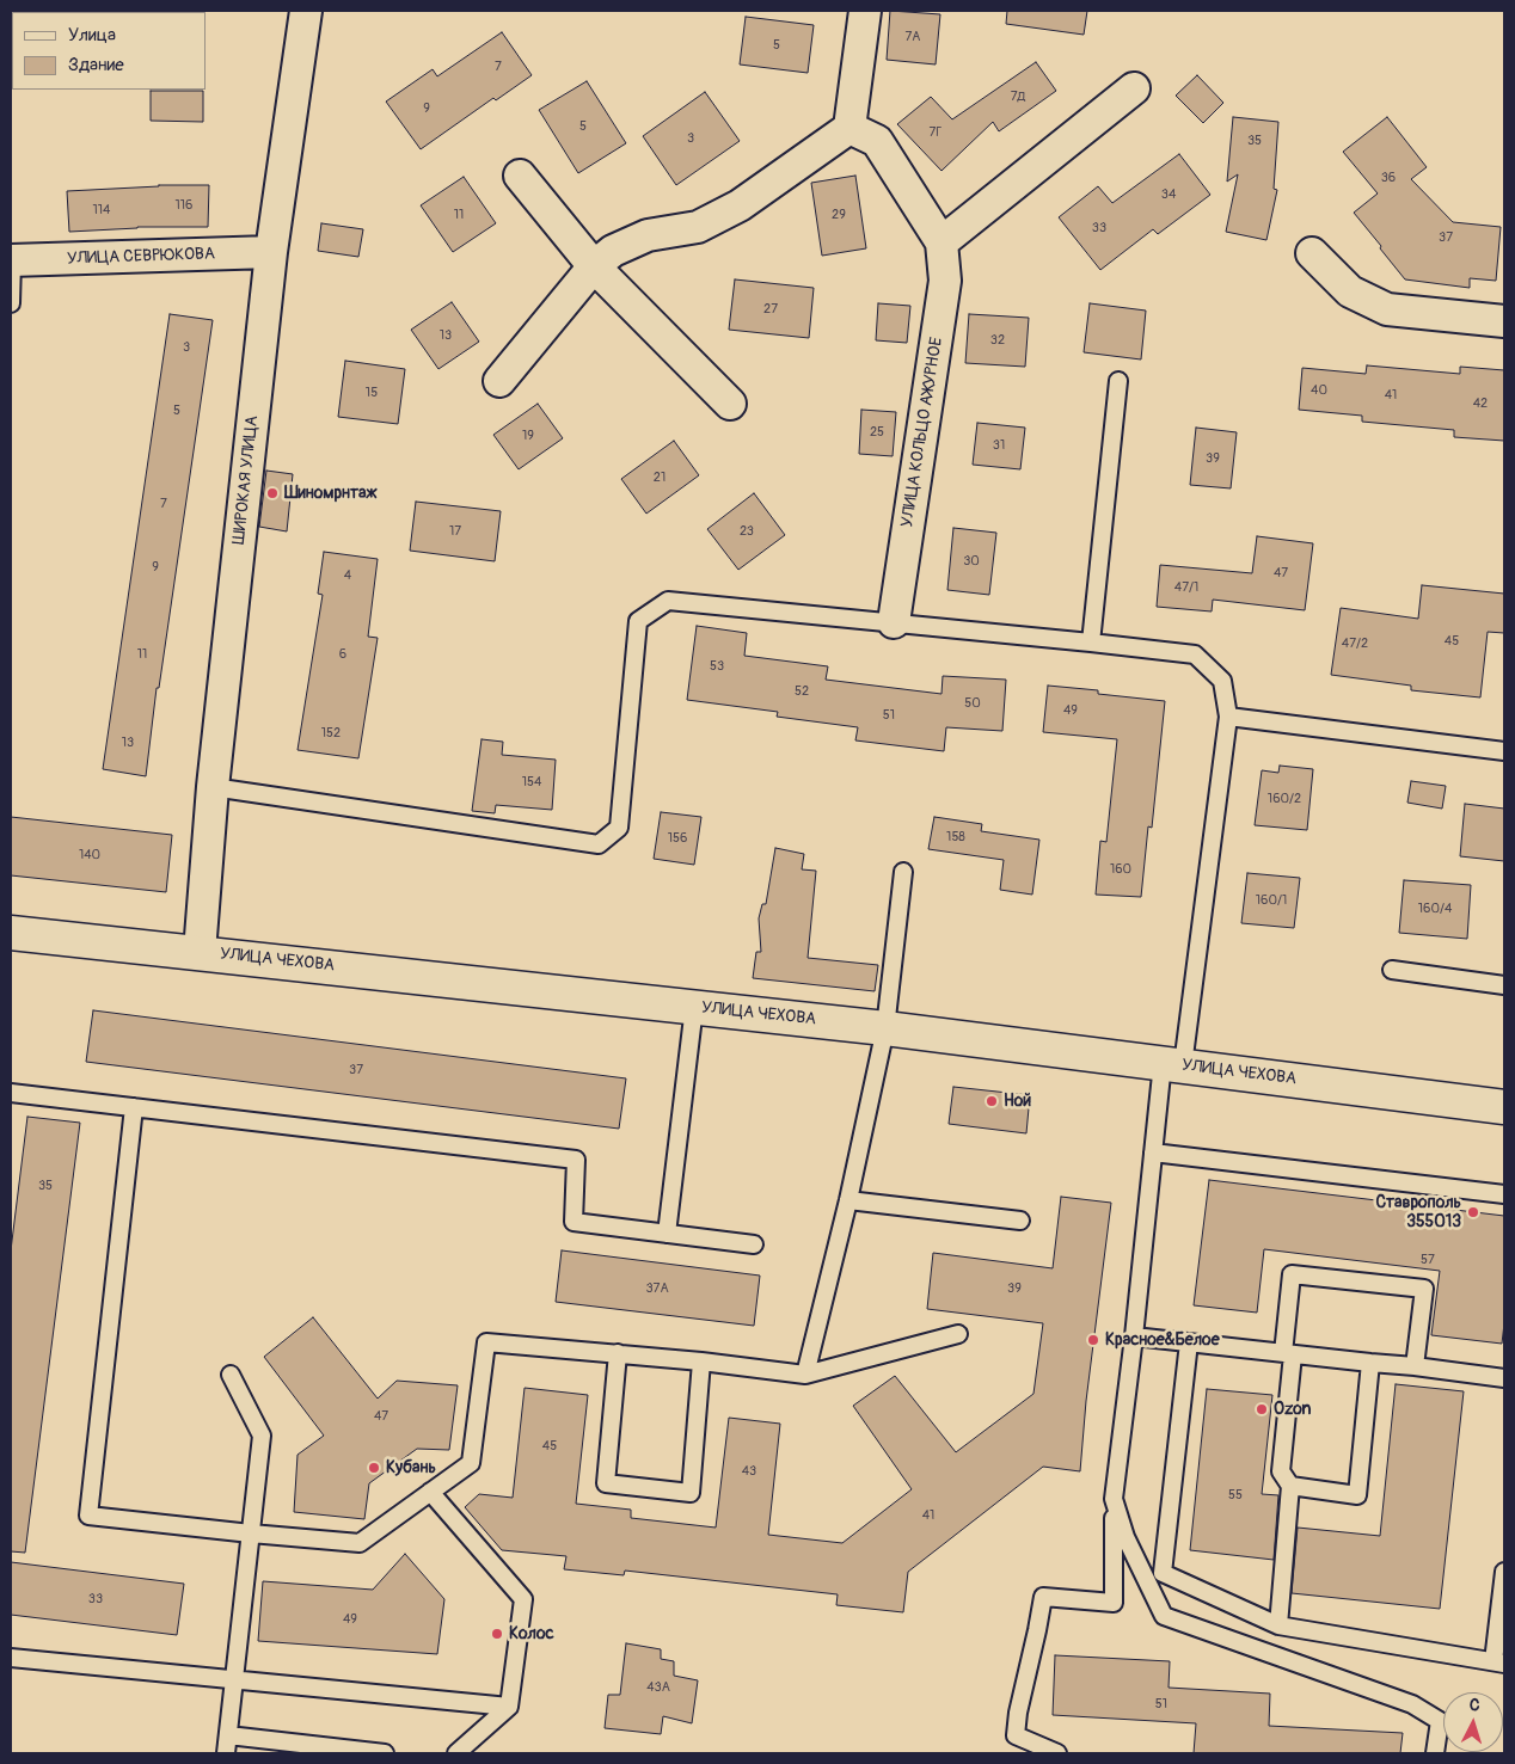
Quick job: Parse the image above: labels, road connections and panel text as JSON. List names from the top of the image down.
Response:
{
  "streets": {
    "street": [
      "УЛИЦА СЕВРЮКОВА",
      "УЛИЦА КОЛЬЦО АЖУРНОЕ",
      "ШИРОКАЯ УЛИЦА",
      "УЛИЦА ЧЕХОВА"
    ]
  },
  "crossings": [
    ["УЛИЦА СЕВРЮКОВА", "ШИРОКАЯ УЛИЦА"],
    ["ШИРОКАЯ УЛИЦА", "УЛИЦА ЧЕХОВА"]
  ],
  "places": [
    "Шиномрнтаж",
    "Ной",
    "Ставрополь 355013",
    "Красное&Белое",
    "Ozon",
    "Кубань",
    "Колос"
  ],
  "house_numbers": [
    "7А",
    "5",
    "7",
    "7Д",
    "9",
    "5",
    "7Г",
    "3",
    "35",
    "36",
    "34",
    "116",
    "114",
    "11",
    "29",
    "33",
    "37",
    "27",
    "13",
    "32",
    "3",
    "40",
    "15",
    "41",
    "42",
    "5",
    "25",
    "19",
    "31",
    "39",
    "21",
    "7",
    "17",
    "23",
    "30",
    "9",
    "47",
    "4",
    "47/1",
    "45",
    "47/2",
    "11",
    "6",
    "53",
    "52",
    "50",
    "49",
    "51",
    "152",
    "13",
    "154",
    "160/2",
    "158",
    "156",
    "140",
    "160",
    "160/1",
    "160/4",
    "37",
    "35",
    "57",
    "37А",
    "39",
    "47",
    "45",
    "43",
    "55",
    "41",
    "33",
    "49",
    "43А",
    "51"
  ],
  "legend": ["Улица", "Здание"],
  "north": "top"
}
